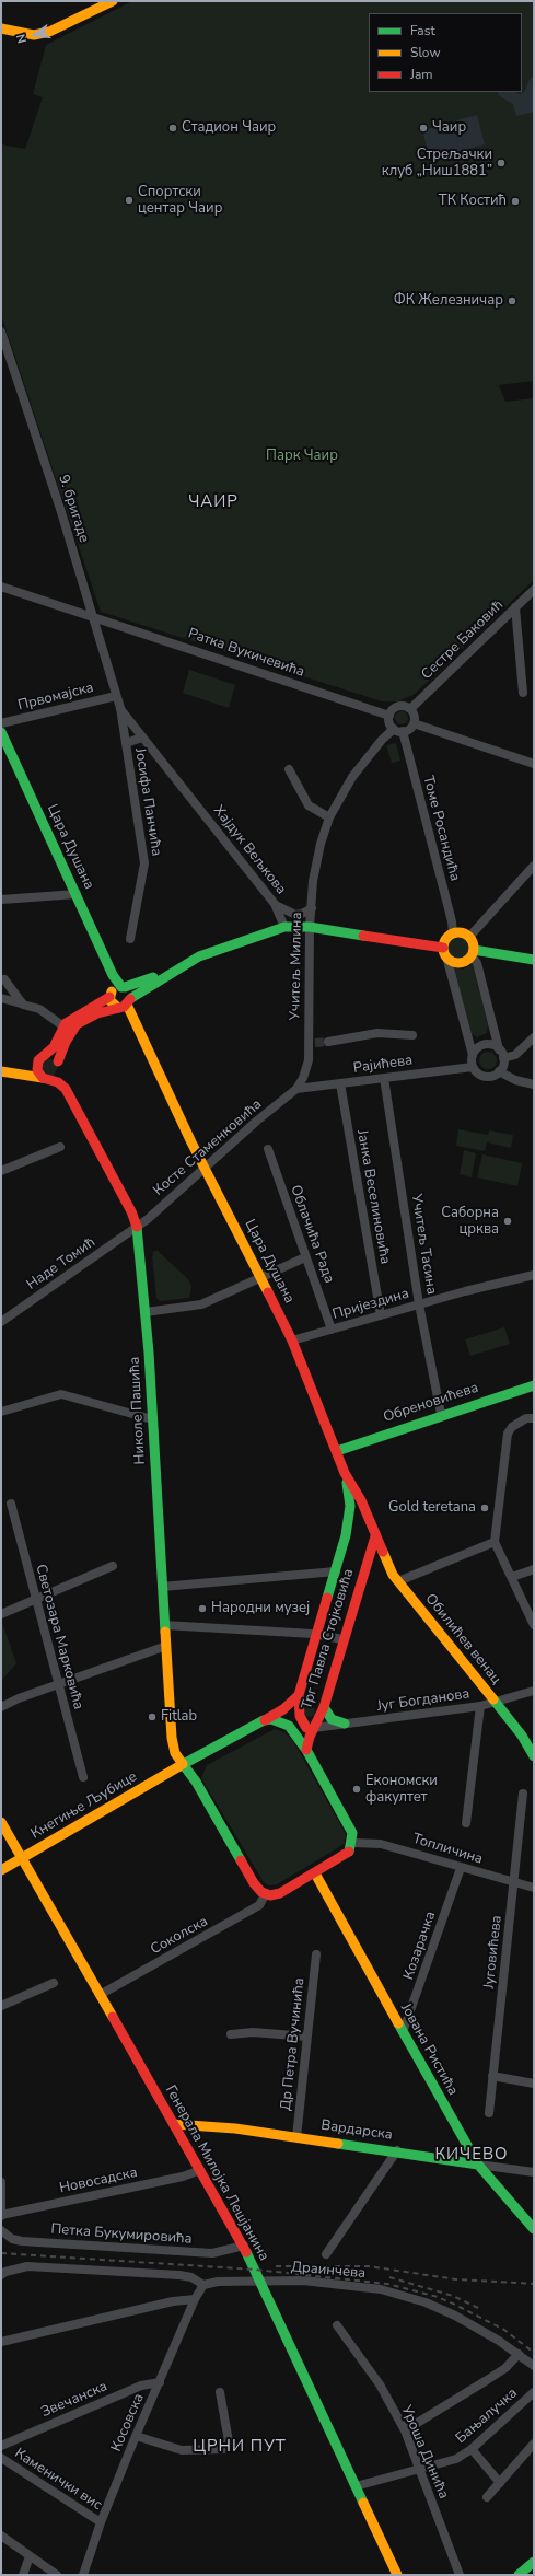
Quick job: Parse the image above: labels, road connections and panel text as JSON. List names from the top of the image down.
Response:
{
  "streets": {
    "street": [
      "9. бригаде",
      "Сестре Баковић",
      "Ратка Вукичевића",
      "Првомајска",
      "Јосифа Панчића",
      "Томе Росандића",
      "Цара Душана",
      "Хајдук Вељкова",
      "Учитељ Милина",
      "Рајићева",
      "Косте Стаменковића",
      "Јанка Веселиновића",
      "Облачића Рада",
      "Учитељ Тасина",
      "Наде Томић",
      "Пријездина",
      "Обреновићева",
      "Николе Пашића",
      "Светозара Марковића",
      "Трг Павла Стојковића",
      "Обилићев венац",
      "Југ Богданова",
      "Кнегиње Љубице",
      "Топличина",
      "Соколска",
      "Козарачка",
      "Југовићева",
      "Др Петра Вучинића",
      "Јована Ристића",
      "Вардарска",
      "Генерала Милојка Лешјанина",
      "Новосадска",
      "Петка Букумировића",
      "Драинчева",
      "Звечанска",
      "Бањалучка",
      "Косовска",
      "Уроша Динића",
      "Каменички вис"
    ]
  },
  "crossings": [
    ["9. бригаде", "Ратка Вукичевића"],
    ["9. бригаде", "Првомајска"],
    ["9. бригаде", "Јосифа Панчића"],
    ["Сестре Баковић", "Ратка Вукичевића"],
    ["Сестре Баковић", "Томе Росандића"],
    ["Сестре Баковић", "Учитељ Милина"],
    ["Ратка Вукичевића", "Томе Росандића"],
    ["Ратка Вукичевића", "Учитељ Милина"],
    ["Првомајска", "Јосифа Панчића"],
    ["Јосифа Панчића", "Хајдук Вељкова"],
    ["Томе Росандића", "Учитељ Милина"],
    ["Цара Душана", "Косте Стаменковића"],
    ["Цара Душана", "Пријездина"],
    ["Цара Душана", "Обреновићева"],
    ["Цара Душана", "Трг Павла Стојковића"],
    ["Цара Душана", "Обилићев венац"],
    ["Учитељ Милина", "Рајићева"],
    ["Учитељ Милина", "Косте Стаменковића"],
    ["Рајићева", "Косте Стаменковића"],
    ["Рајићева", "Јанка Веселиновића"],
    ["Рајићева", "Учитељ Тасина"],
    ["Косте Стаменковића", "Наде Томић"],
    ["Косте Стаменковића", "Николе Пашића"],
    ["Јанка Веселиновића", "Пријездина"],
    ["Облачића Рада", "Пријездина"],
    ["Учитељ Тасина", "Пријездина"],
    ["Учитељ Тасина", "Обреновићева"],
    ["Наде Томић", "Николе Пашића"],
    ["Николе Пашића", "Трг Павла Стојковића"],
    ["Николе Пашића", "Кнегиње Љубице"],
    ["Николе Пашића", "Соколска"],
    ["Трг Павла Стојковића", "Обилићев венац"],
    ["Трг Павла Стојковића", "Југ Богданова"],
    ["Трг Павла Стојковића", "Кнегиње Љубице"],
    ["Обилићев венац", "Југ Богданова"],
    ["Кнегиње Љубице", "Генерала Милојка Лешјанина"],
    ["Топличина", "Козарачка"],
    ["Топличина", "Југовићева"],
    ["Соколска", "Генерала Милојка Лешјанина"],
    ["Козарачка", "Јована Ристића"],
    ["Др Петра Вучинића", "Вардарска"],
    ["Јована Ристића", "Вардарска"],
    ["Вардарска", "Генерала Милојка Лешјанина"],
    ["Генерала Милојка Лешјанина", "Новосадска"],
    ["Генерала Милојка Лешјанина", "Петка Букумировића"],
    ["Генерала Милојка Лешјанина", "Драинчева"],
    ["Генерала Милојка Лешјанина", "Бањалучка"],
    ["Драинчева", "Косовска"],
    ["Звечанска", "Косовска"],
    ["Бањалучка", "Уроша Динића"],
    ["Косовска", "Каменички вис"]
  ],
  "districts": ["ЧАИР", "КИЧЕВО", "ЦРНИ ПУТ"],
  "parks": ["Парк Чаир"],
  "places": [
    "Стадион Чаир",
    "Чаир",
    "Стрељачки клуб „Ниш1881”",
    "Спортски центар Чаир",
    "ТК Костић",
    "ФК Железничар",
    "Саборна црква",
    "Gold teretana",
    "Народни музеј",
    "Fitlab",
    "Економски факултет"
  ],
  "legend": ["Fast", "Slow", "Jam"],
  "north": "left"
}
